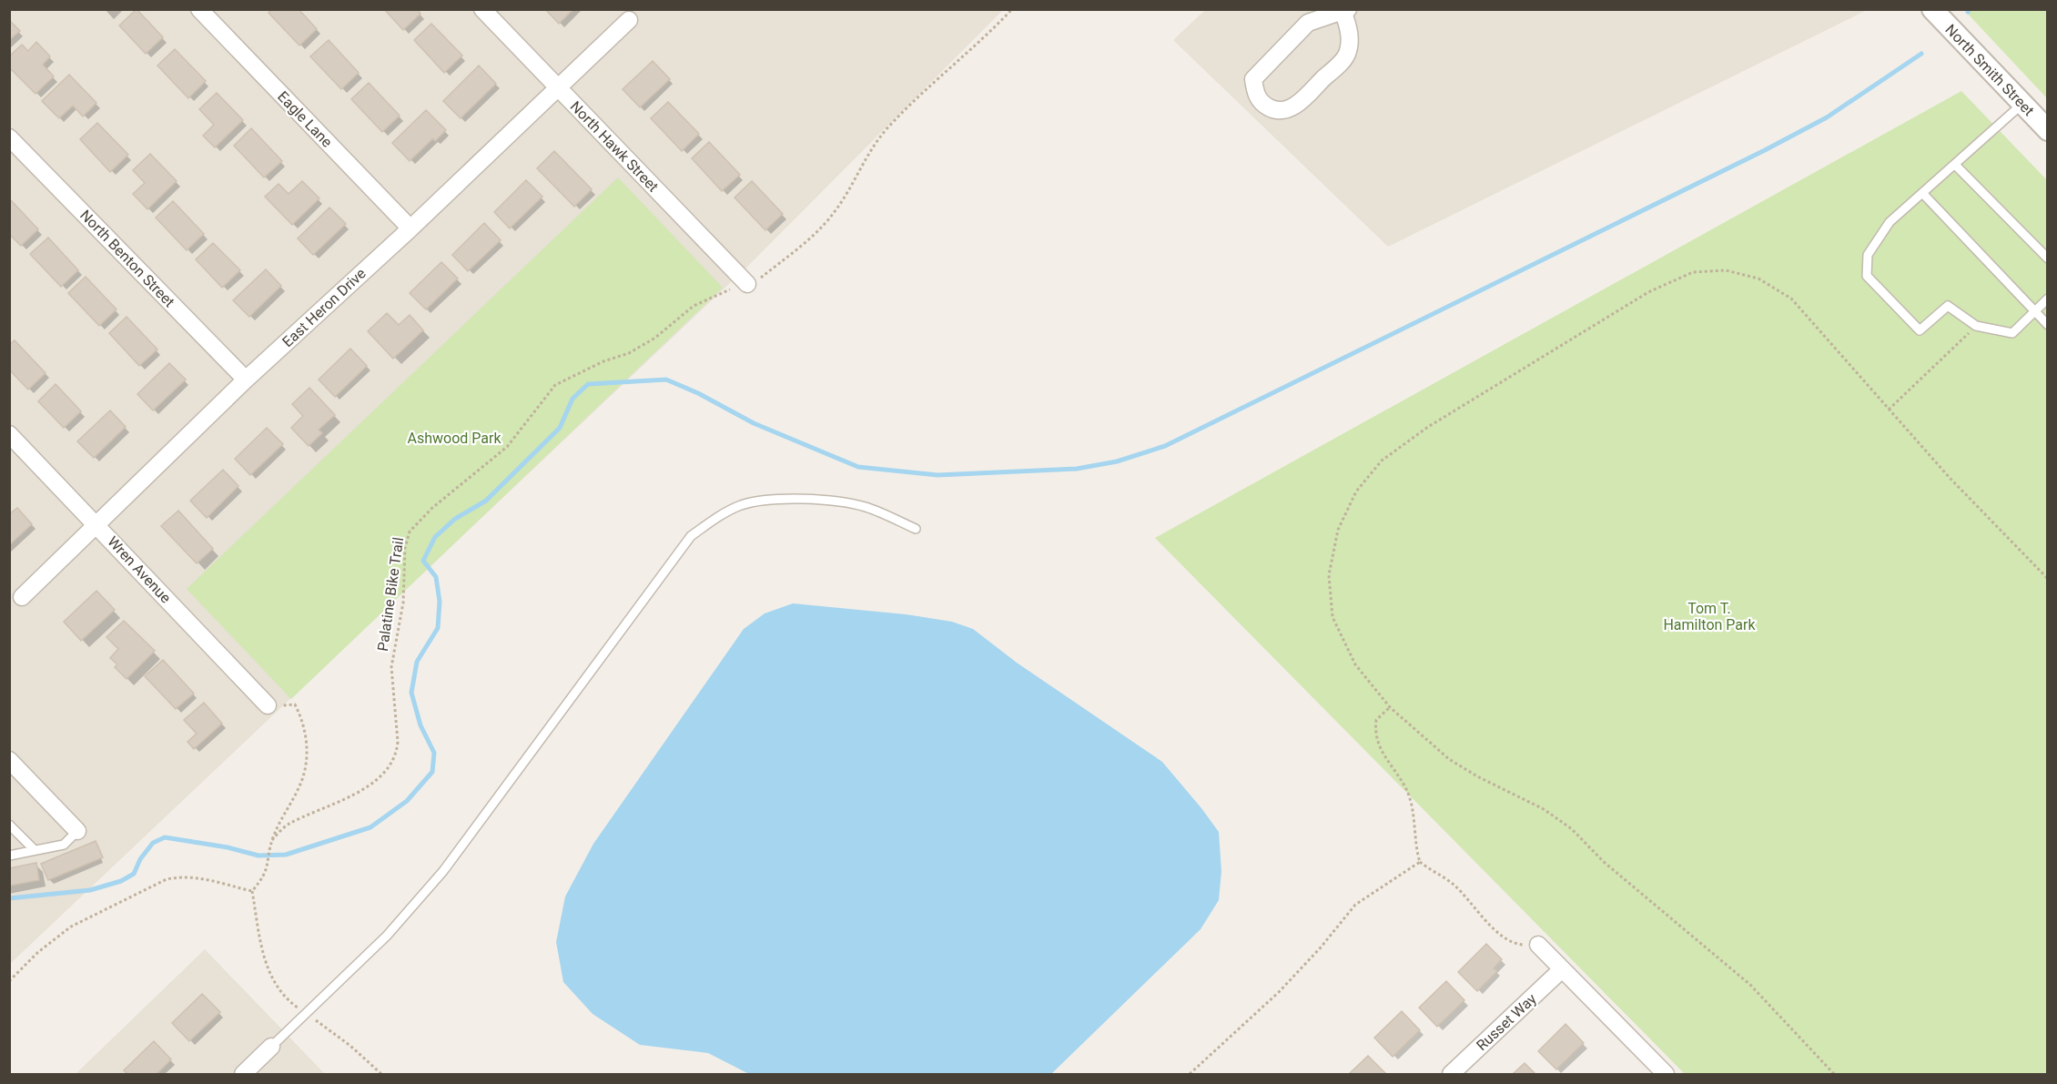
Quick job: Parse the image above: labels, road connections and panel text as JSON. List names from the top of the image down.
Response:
{
  "streets": {
    "street": [
      "North Smith Street",
      "Eagle Lane",
      "North Hawk Street",
      "North Benton Street",
      "East Heron Drive",
      "Wren Avenue",
      "Russet Way"
    ],
    "path": ["Palatine Bike Trail"]
  },
  "crossings": [
    ["Eagle Lane", "East Heron Drive"],
    ["North Hawk Street", "East Heron Drive"],
    ["North Hawk Street", "Palatine Bike Trail"],
    ["North Benton Street", "East Heron Drive"],
    ["East Heron Drive", "Wren Avenue"]
  ],
  "parks": ["Ashwood Park", "Tom T. Hamilton Park"]
}
